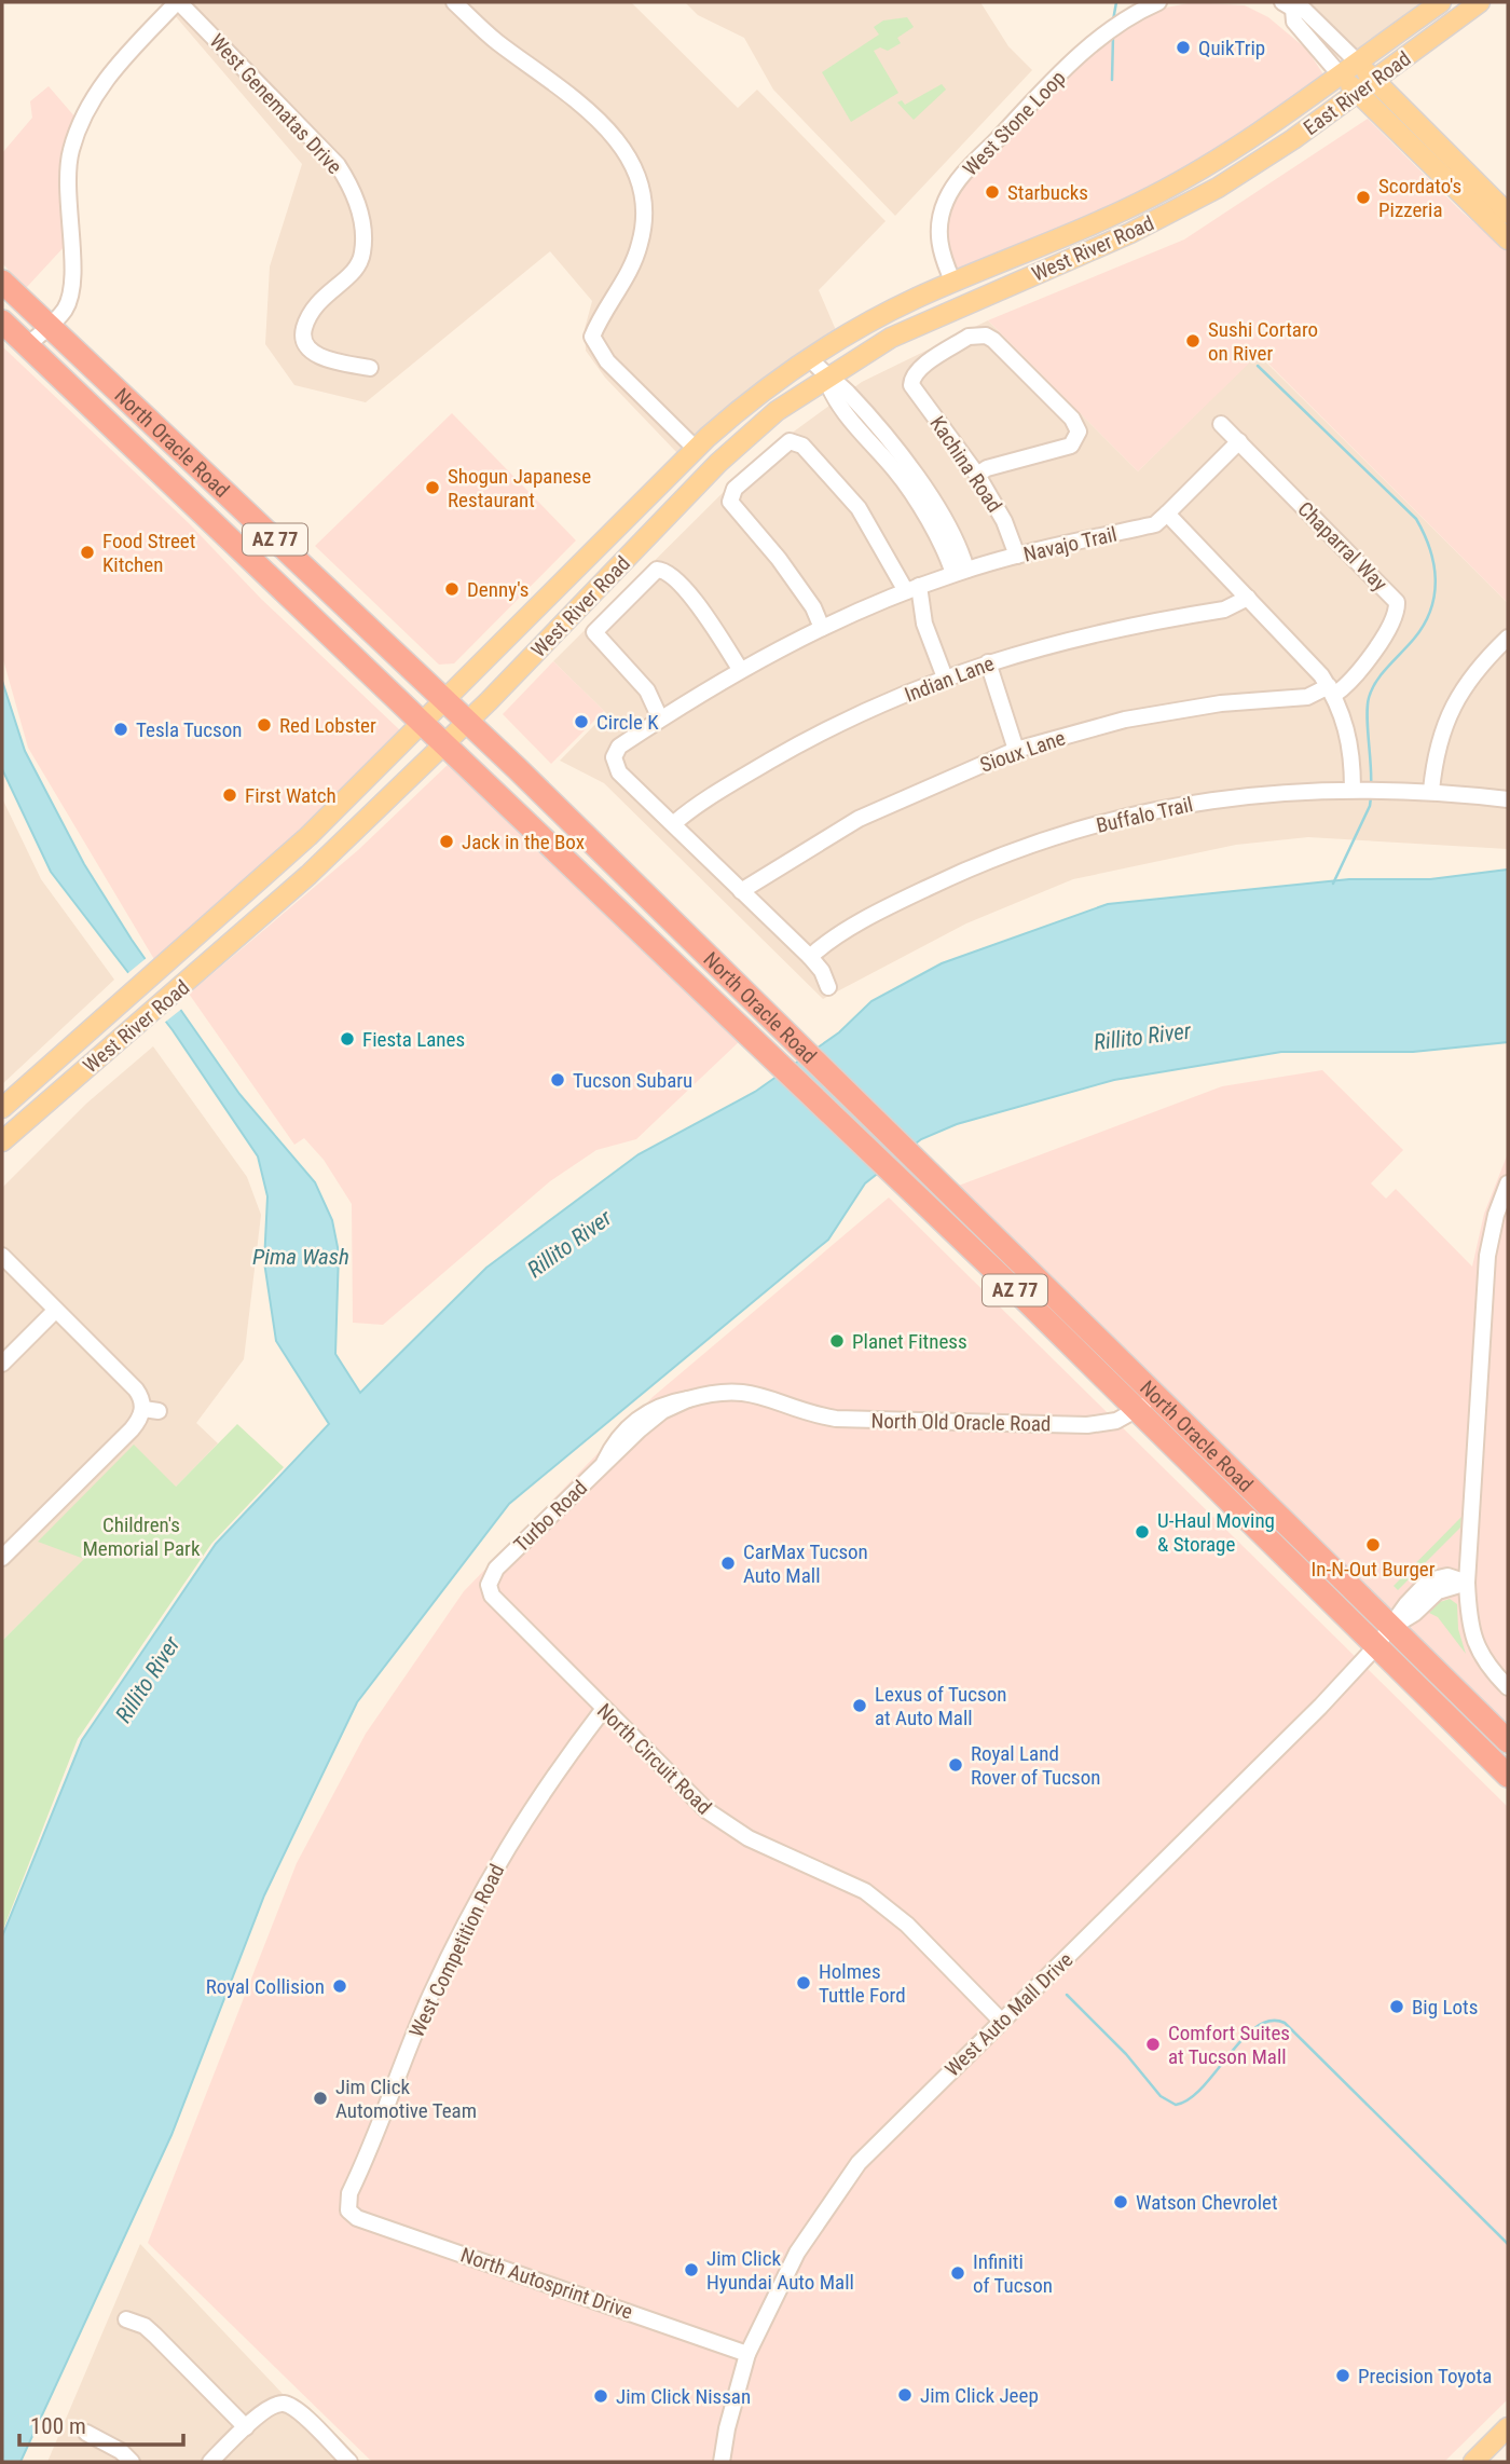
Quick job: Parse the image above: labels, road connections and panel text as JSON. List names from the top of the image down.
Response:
{
  "streets": {
    "highway": ["North Oracle Road", "AZ 77"],
    "main road": ["East River Road", "West River Road"],
    "street": [
      "West Genematas Drive",
      "West Stone Loop",
      "Kachina Road",
      "Navajo Trail",
      "Chaparral Way",
      "Indian Lane",
      "Sioux Lane",
      "Buffalo Trail",
      "North Old Oracle Road",
      "Turbo Road",
      "North Circuit Road",
      "West Competition Road",
      "West Auto Mall Drive",
      "North Autosprint Drive"
    ]
  },
  "crossings": [
    ["East River Road", "West River Road"],
    ["West Genematas Drive", "North Oracle Road"],
    ["West Stone Loop", "West River Road"],
    ["West River Road", "North Oracle Road"],
    ["North Oracle Road", "North Old Oracle Road"],
    ["North Oracle Road", "West Auto Mall Drive"],
    ["Kachina Road", "Navajo Trail"],
    ["Navajo Trail", "Chaparral Way"],
    ["Navajo Trail", "Indian Lane"],
    ["Chaparral Way", "Sioux Lane"],
    ["North Old Oracle Road", "Turbo Road"],
    ["Turbo Road", "North Circuit Road"],
    ["North Circuit Road", "West Competition Road"],
    ["North Circuit Road", "West Auto Mall Drive"],
    ["West Competition Road", "North Autosprint Drive"],
    ["West Auto Mall Drive", "North Autosprint Drive"]
  ],
  "water": ["Rillito River", "Pima Wash"],
  "parks": ["Children's Memorial Park"],
  "places": [
    "QuikTrip",
    "Starbucks",
    "Scordato's Pizzeria",
    "Sushi Cortaro on River",
    "Shogun Japanese Restaurant",
    "Food Street Kitchen",
    "Denny's",
    "Circle K",
    "Red Lobster",
    "Tesla Tucson",
    "First Watch",
    "Jack in the Box",
    "Fiesta Lanes",
    "Tucson Subaru",
    "Planet Fitness",
    "U-Haul Moving & Storage",
    "In-N-Out Burger",
    "CarMax Tucson Auto Mall",
    "Lexus of Tucson at Auto Mall",
    "Royal Land Rover of Tucson",
    "Holmes Tuttle Ford",
    "Royal Collision",
    "Big Lots",
    "Comfort Suites at Tucson Mall",
    "Jim Click Automotive Team",
    "Watson Chevrolet",
    "Jim Click Hyundai Auto Mall",
    "Infiniti of Tucson",
    "Precision Toyota",
    "Jim Click Jeep",
    "Jim Click Nissan"
  ],
  "scale_bar": "100 m"
}
